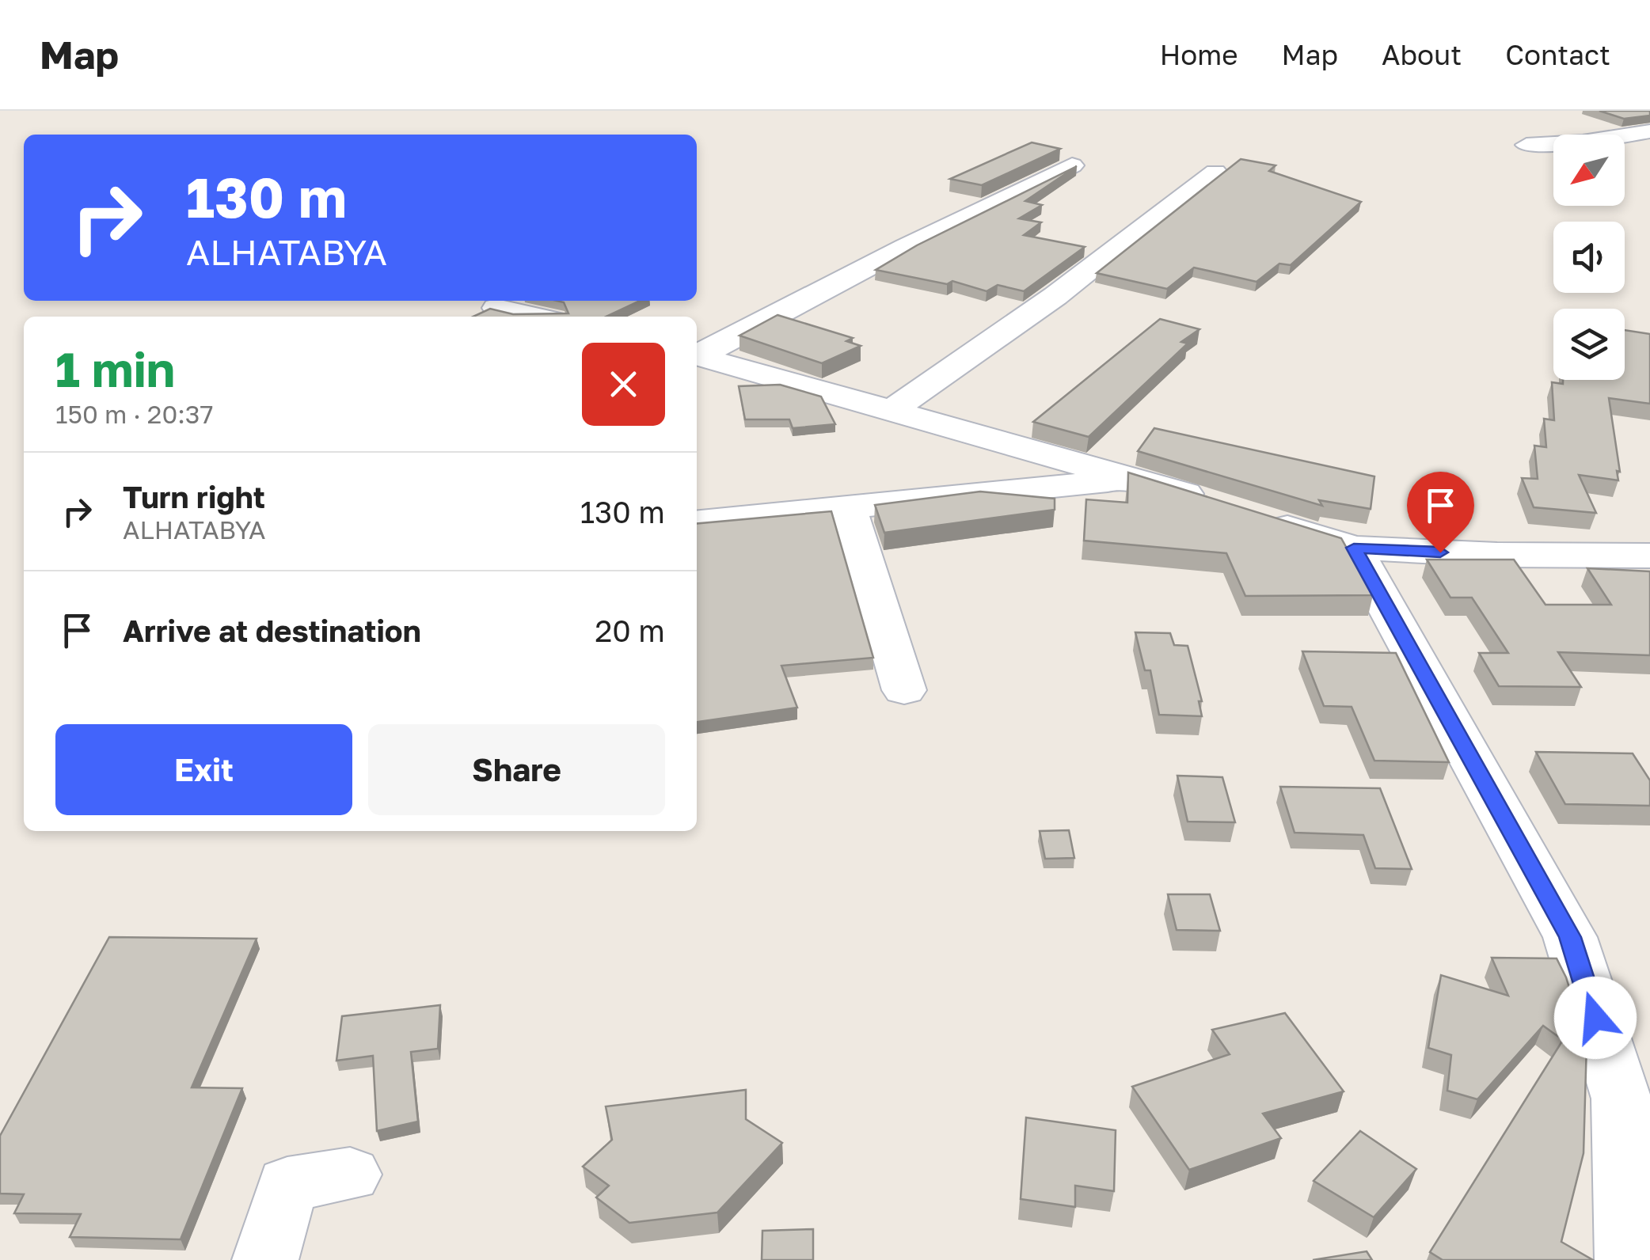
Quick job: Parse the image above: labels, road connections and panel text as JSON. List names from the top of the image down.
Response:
{
  "north": "bottom left",
  "page": {
    "header": "Map",
    "nav": [
      "Home",
      "Map",
      "About",
      "Contact"
    ],
    "turn": ["130 m", "ALHATABYA"],
    "heading": ["1 min", "150 m · 20:37"],
    "list": [
      {
        "name": "Turn right",
        "note": "ALHATABYA",
        "value": "130 m"
      },
      {
        "name": "Arrive at destination",
        "value": "20 m"
      }
    ],
    "buttons": ["Exit", "Share"]
  }
}
